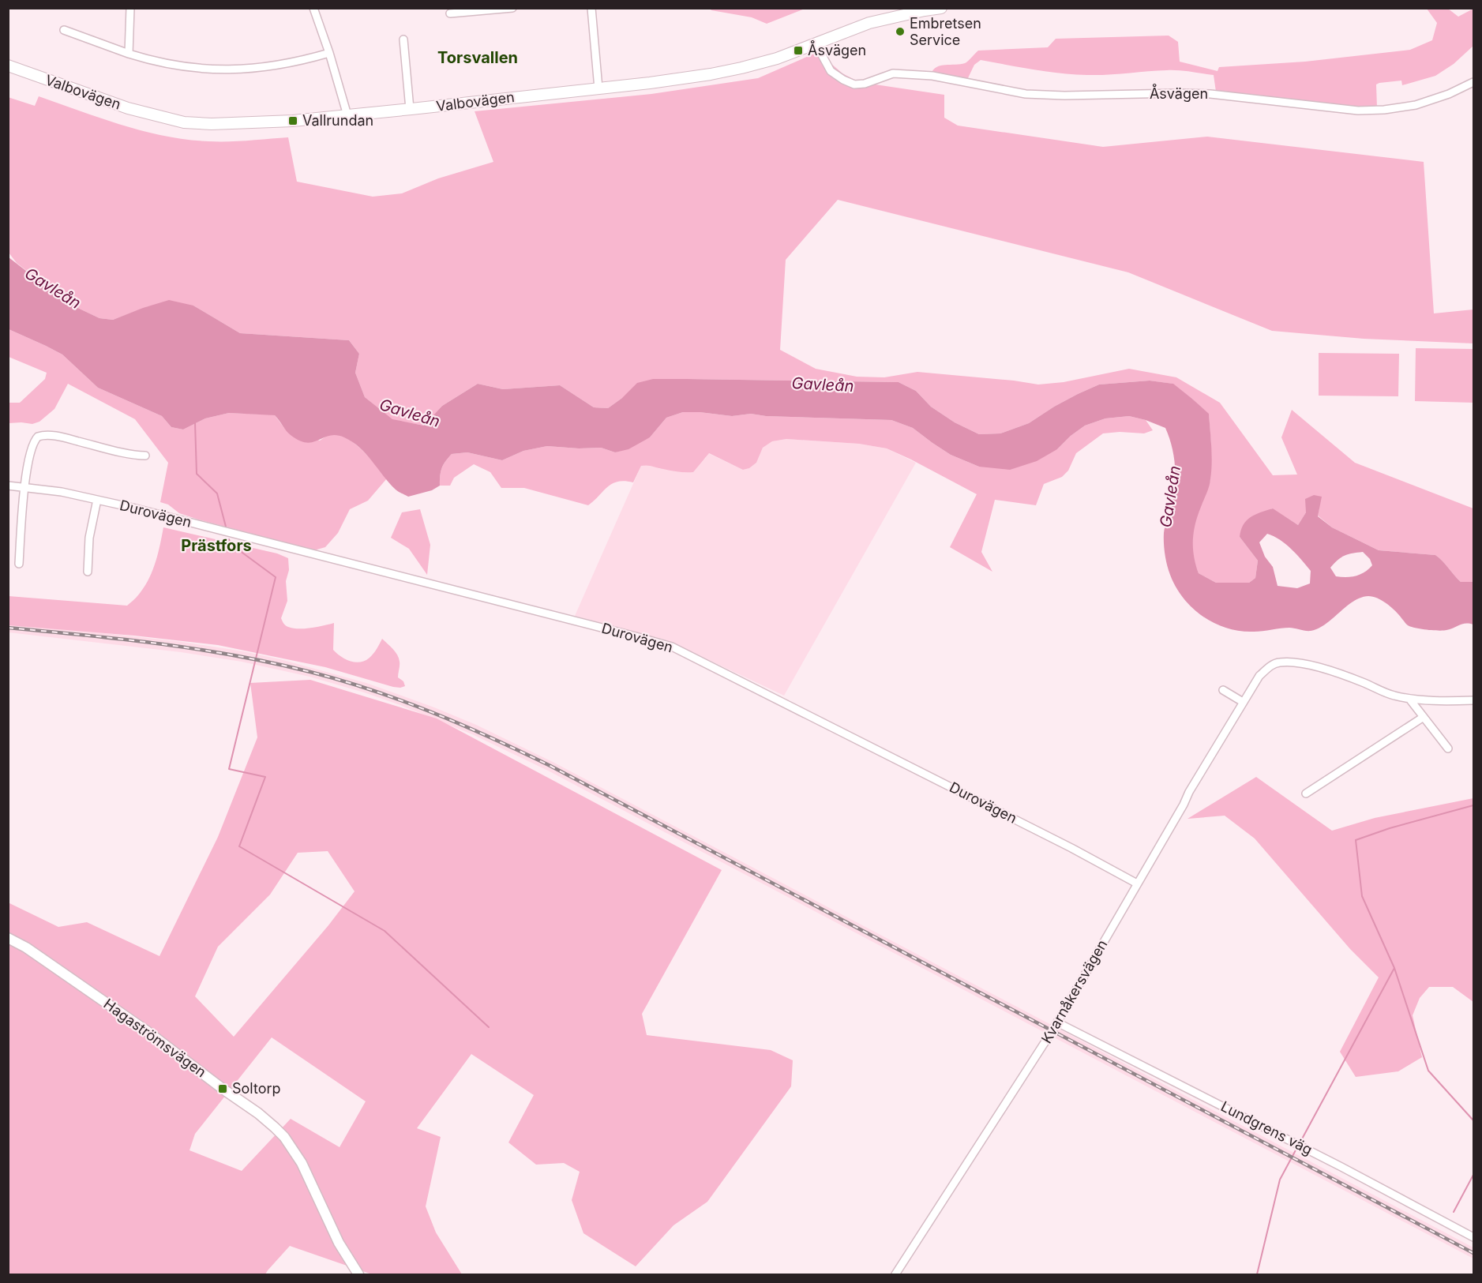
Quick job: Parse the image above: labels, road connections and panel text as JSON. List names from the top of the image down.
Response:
{
  "streets": {
    "main road": ["Valbovägen"],
    "street": [
      "Åsvägen",
      "Durovägen",
      "Kvarnåkersvägen",
      "Hagaströmsvägen",
      "Lundgrens väg"
    ]
  },
  "crossings": [
    ["Valbovägen", "Åsvägen"],
    ["Durovägen", "Kvarnåkersvägen"],
    ["Kvarnåkersvägen", "Lundgrens väg"]
  ],
  "districts": ["Torsvallen", "Prästfors"],
  "water": ["Gavleån"],
  "places": {
    "other": ["Embretsen Service"],
    "transit": ["Åsvägen", "Vallrundan", "Soltorp"]
  }
}
